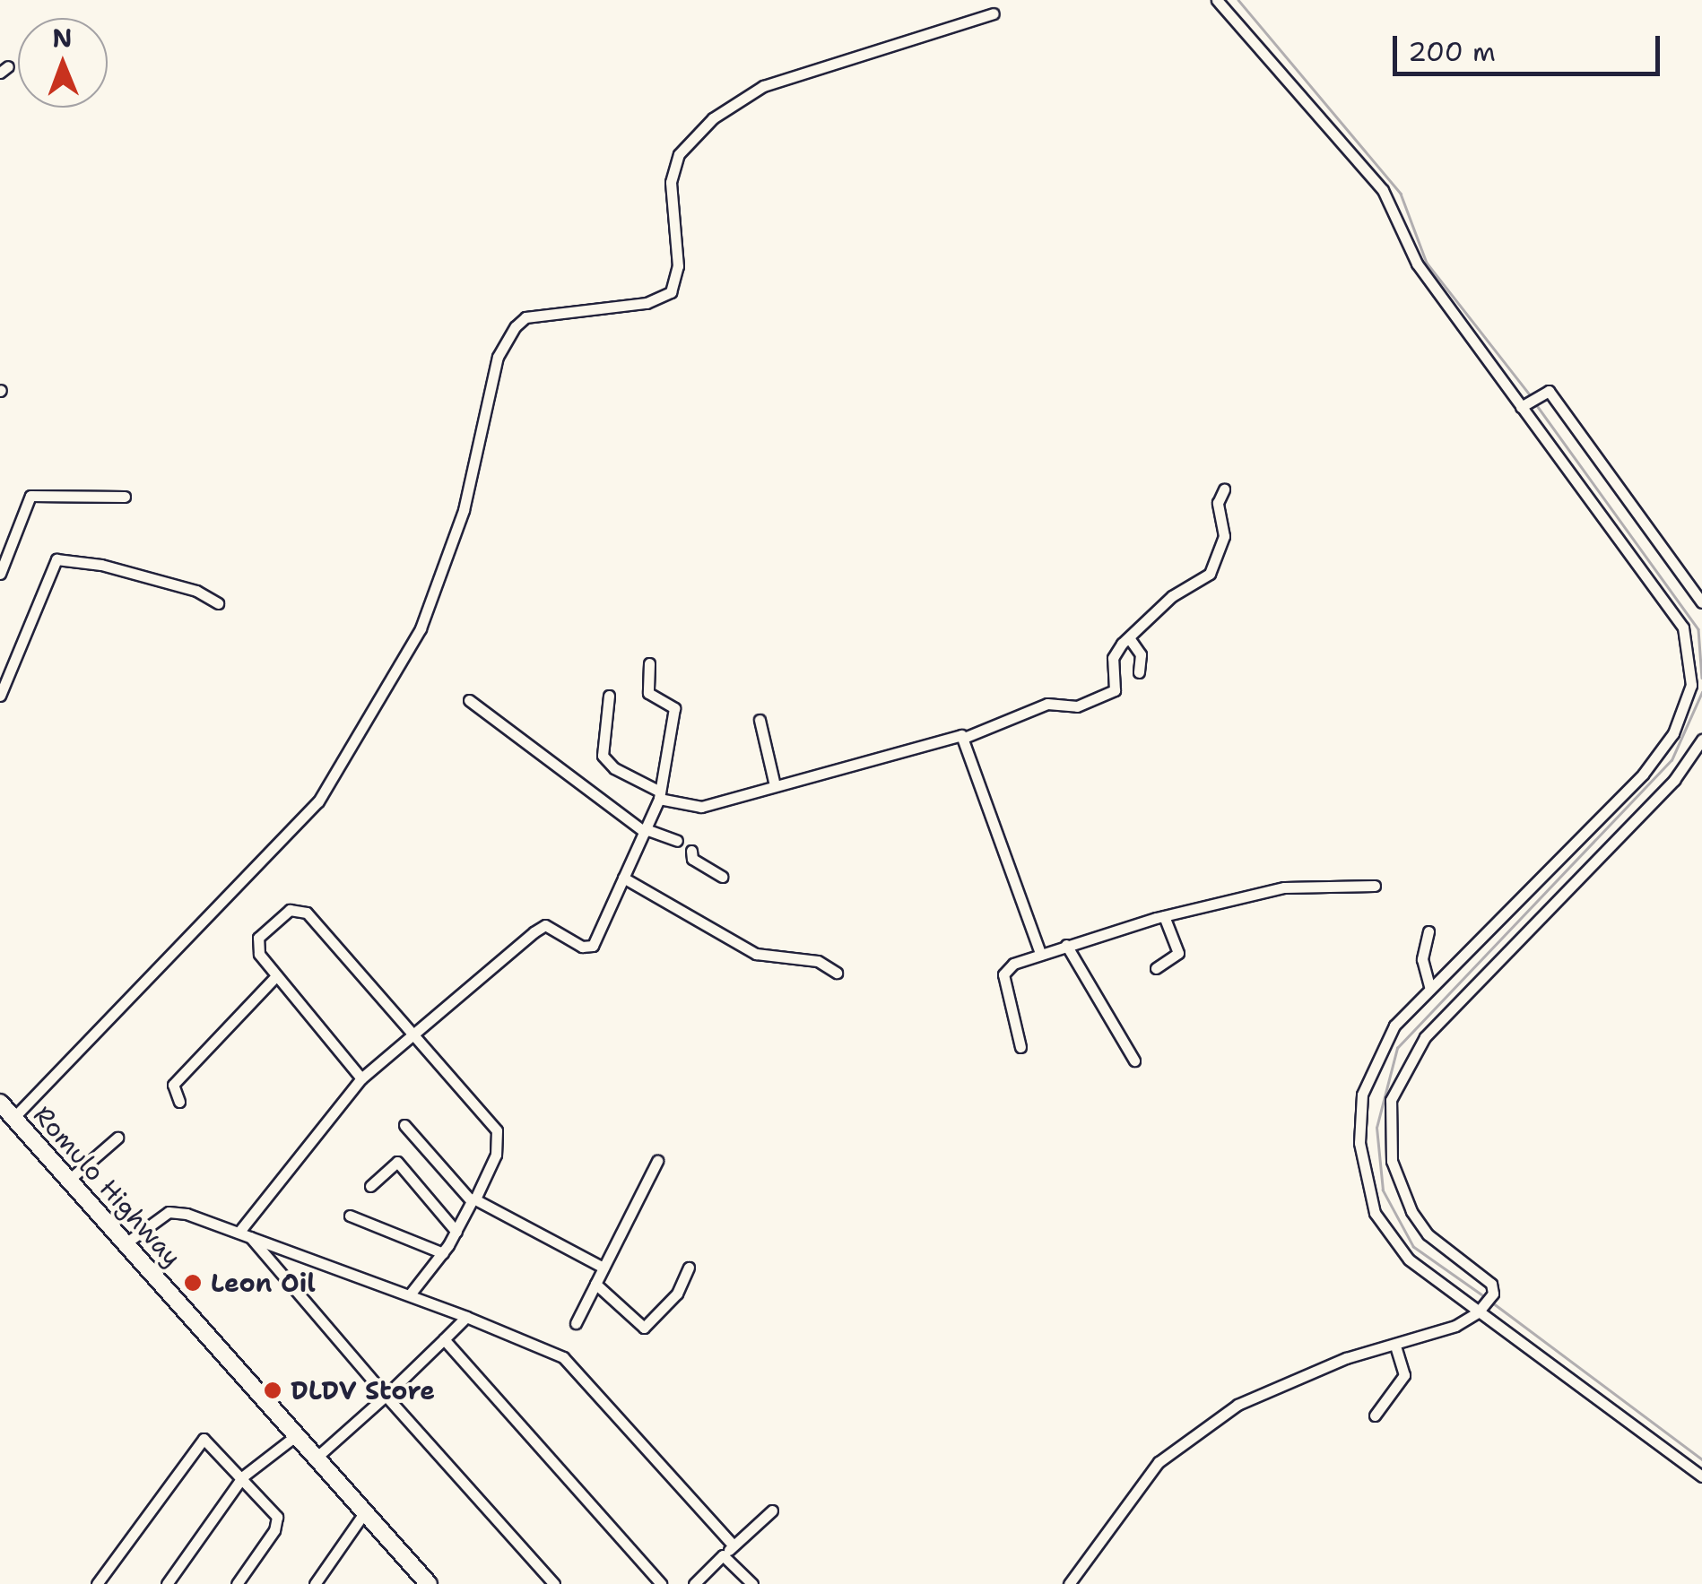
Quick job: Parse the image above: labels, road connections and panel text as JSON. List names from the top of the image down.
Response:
{
  "streets": {
    "highway": ["Romulo Highway"]
  },
  "places": ["Leon Oil", "DLDV Store"],
  "scale_bar": "200 m",
  "north": "top"
}
